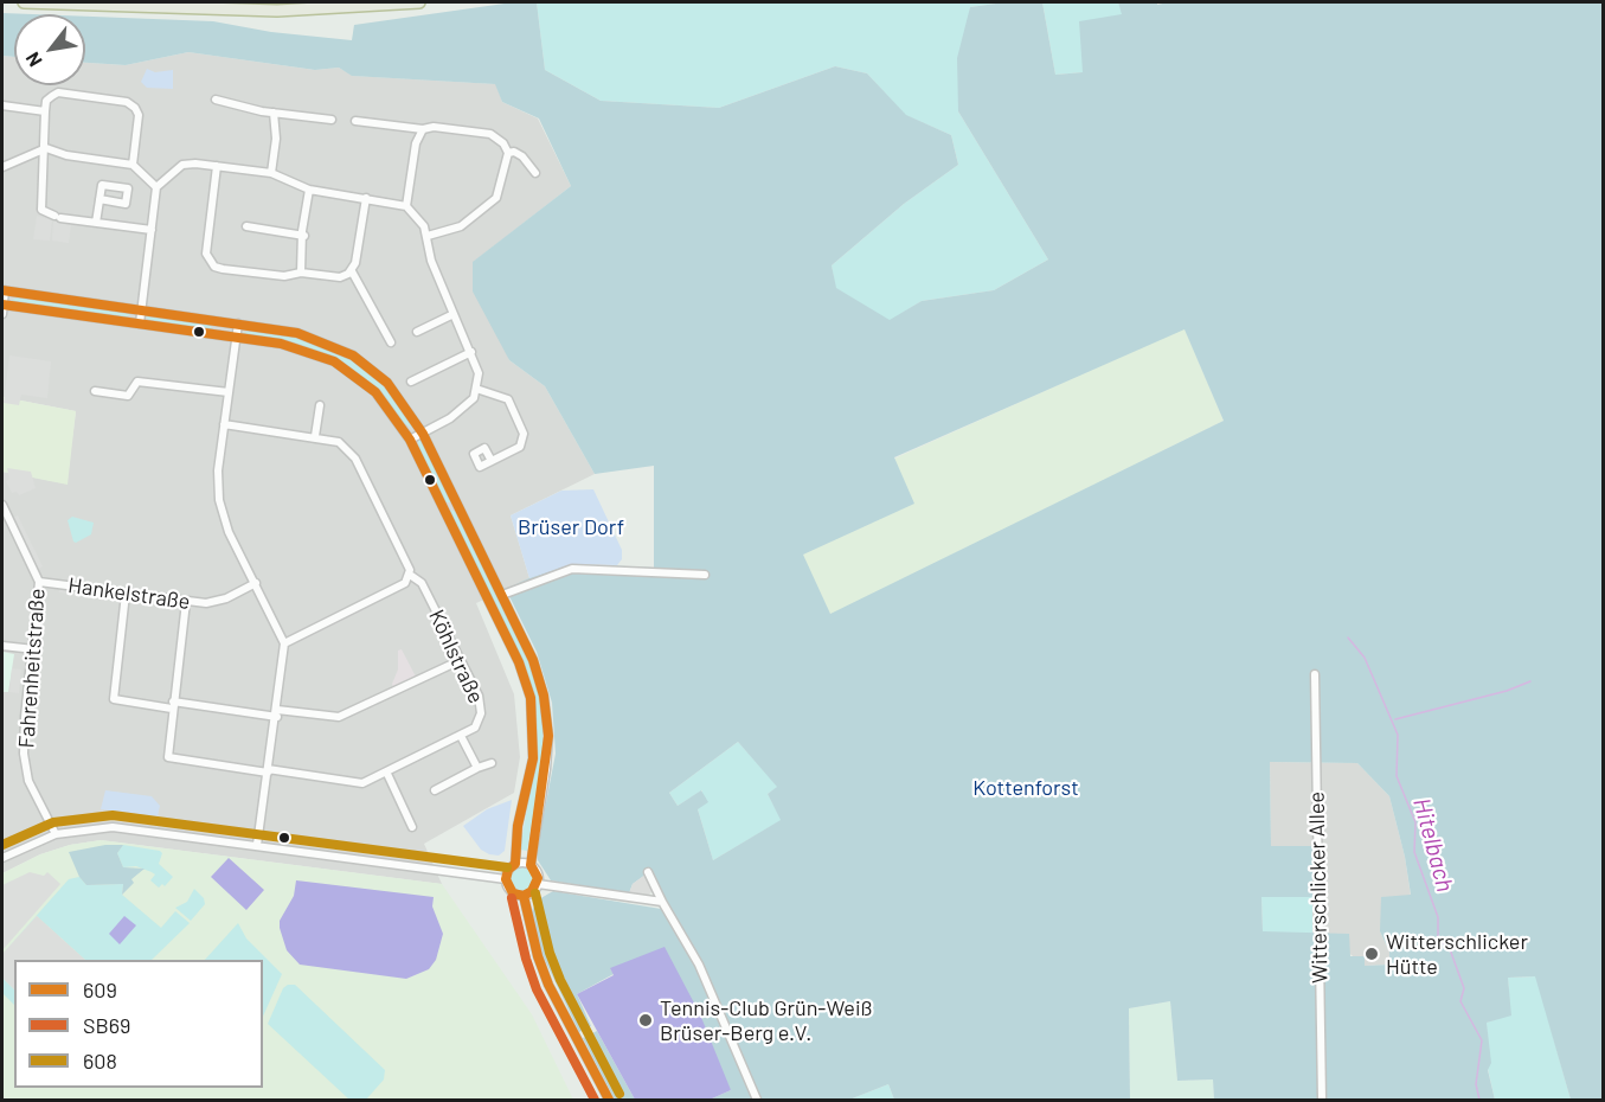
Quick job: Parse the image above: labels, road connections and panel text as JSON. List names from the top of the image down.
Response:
{
  "streets": {
    "street": [
      "Hankelstraße",
      "Köhlstraße",
      "Fahrenheitstraße",
      "Witterschlicker Allee"
    ]
  },
  "crossings": [
    ["Hankelstraße", "Fahrenheitstraße"]
  ],
  "water": ["Hitelbach"],
  "parks": ["Brüser Dorf", "Kottenforst"],
  "places": ["Witterschlicker Hütte", "Tennis-Club Grün-Weiß Brüser-Berg e.V."],
  "lines": ["transit line 609", "transit line 608", "transit line SB69"],
  "legend": ["609", "SB69", "608"],
  "north": "bottom left"
}
